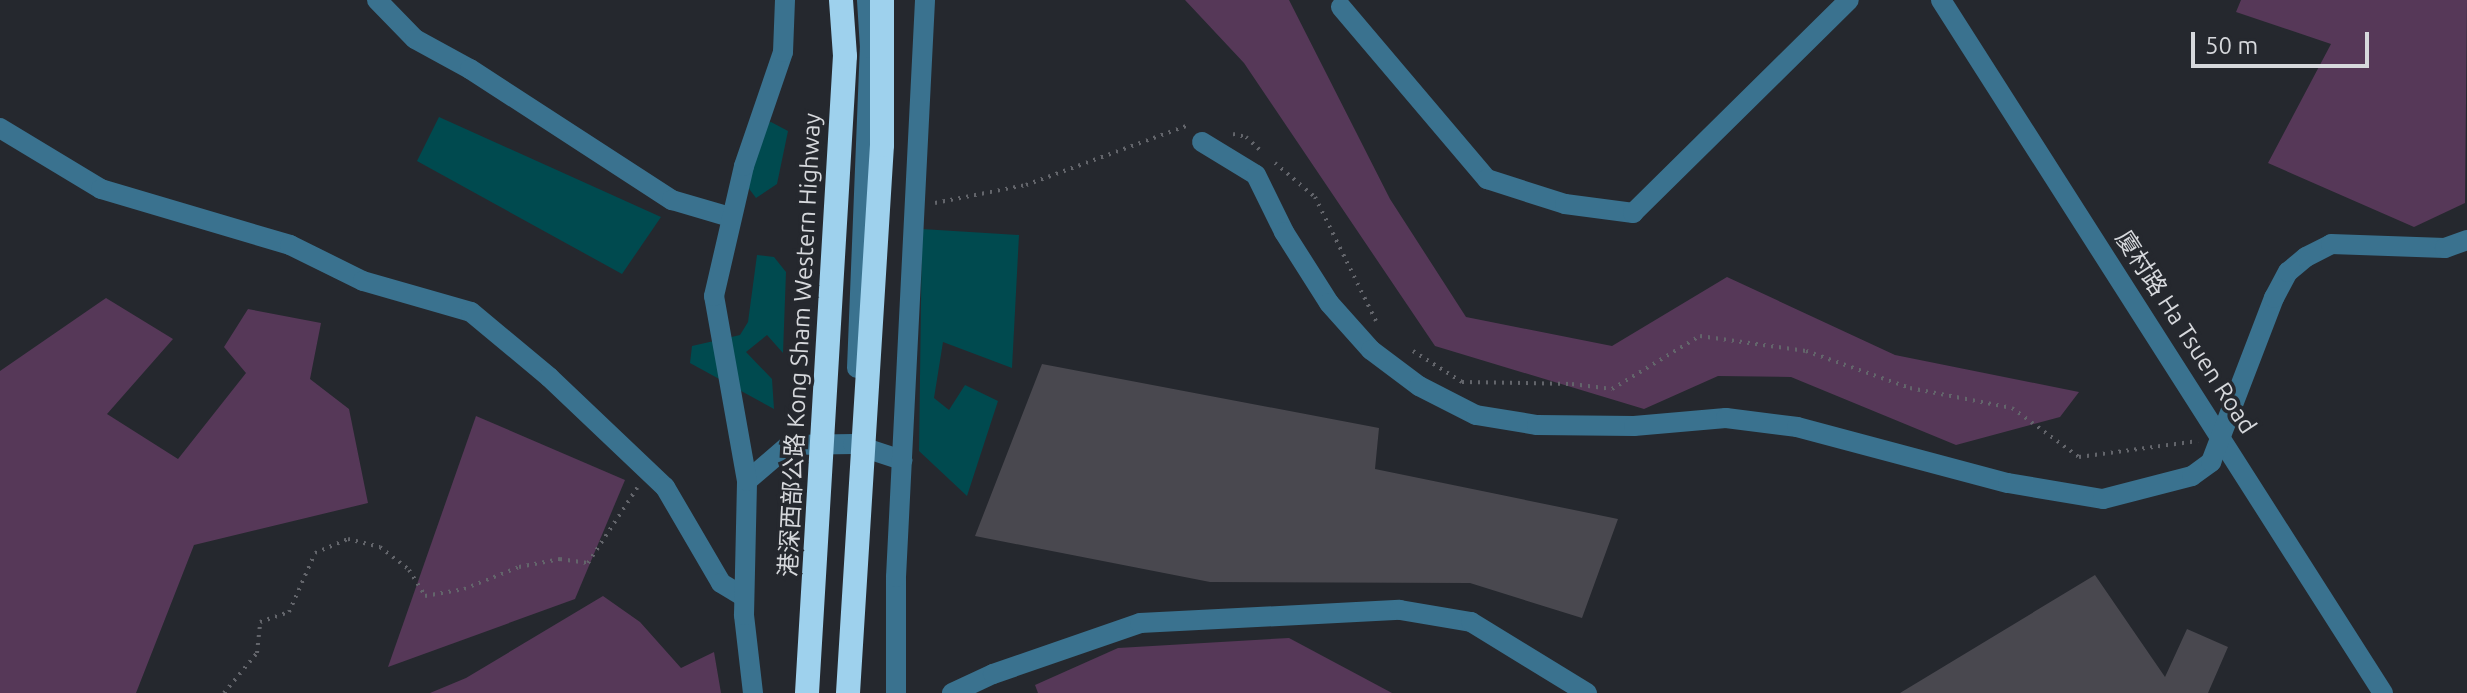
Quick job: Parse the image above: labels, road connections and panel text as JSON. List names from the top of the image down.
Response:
{
  "streets": {
    "highway": ["港深西部公路 Kong Sham Western Highway"],
    "street": ["廈村路 Ha Tsuen Road"]
  },
  "scale_bar": "50 m"
}
